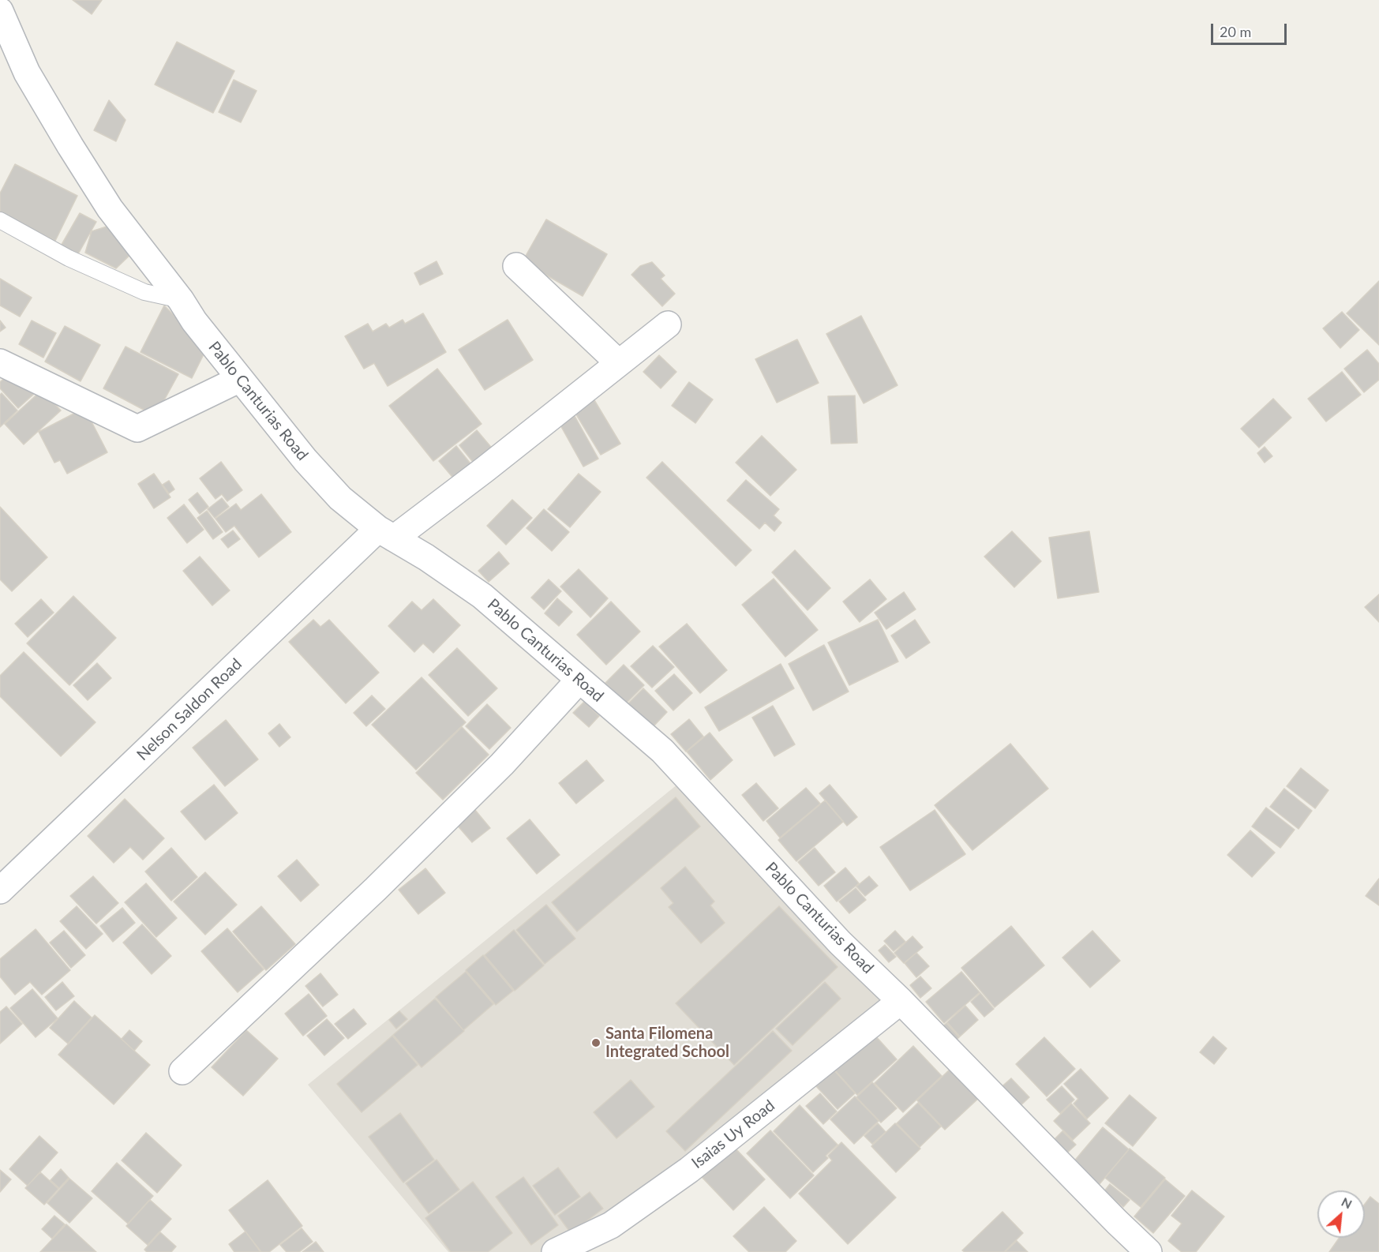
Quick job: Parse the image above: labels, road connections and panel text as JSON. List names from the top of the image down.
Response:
{
  "streets": {
    "street": ["Pablo Canturias Road", "Nelson Saldon Road", "Isaias Uy Road"]
  },
  "crossings": [
    ["Pablo Canturias Road", "Nelson Saldon Road"],
    ["Pablo Canturias Road", "Isaias Uy Road"]
  ],
  "places": ["Santa Filomena Integrated School"],
  "scale_bar": "20 m",
  "north": "top right"
}
